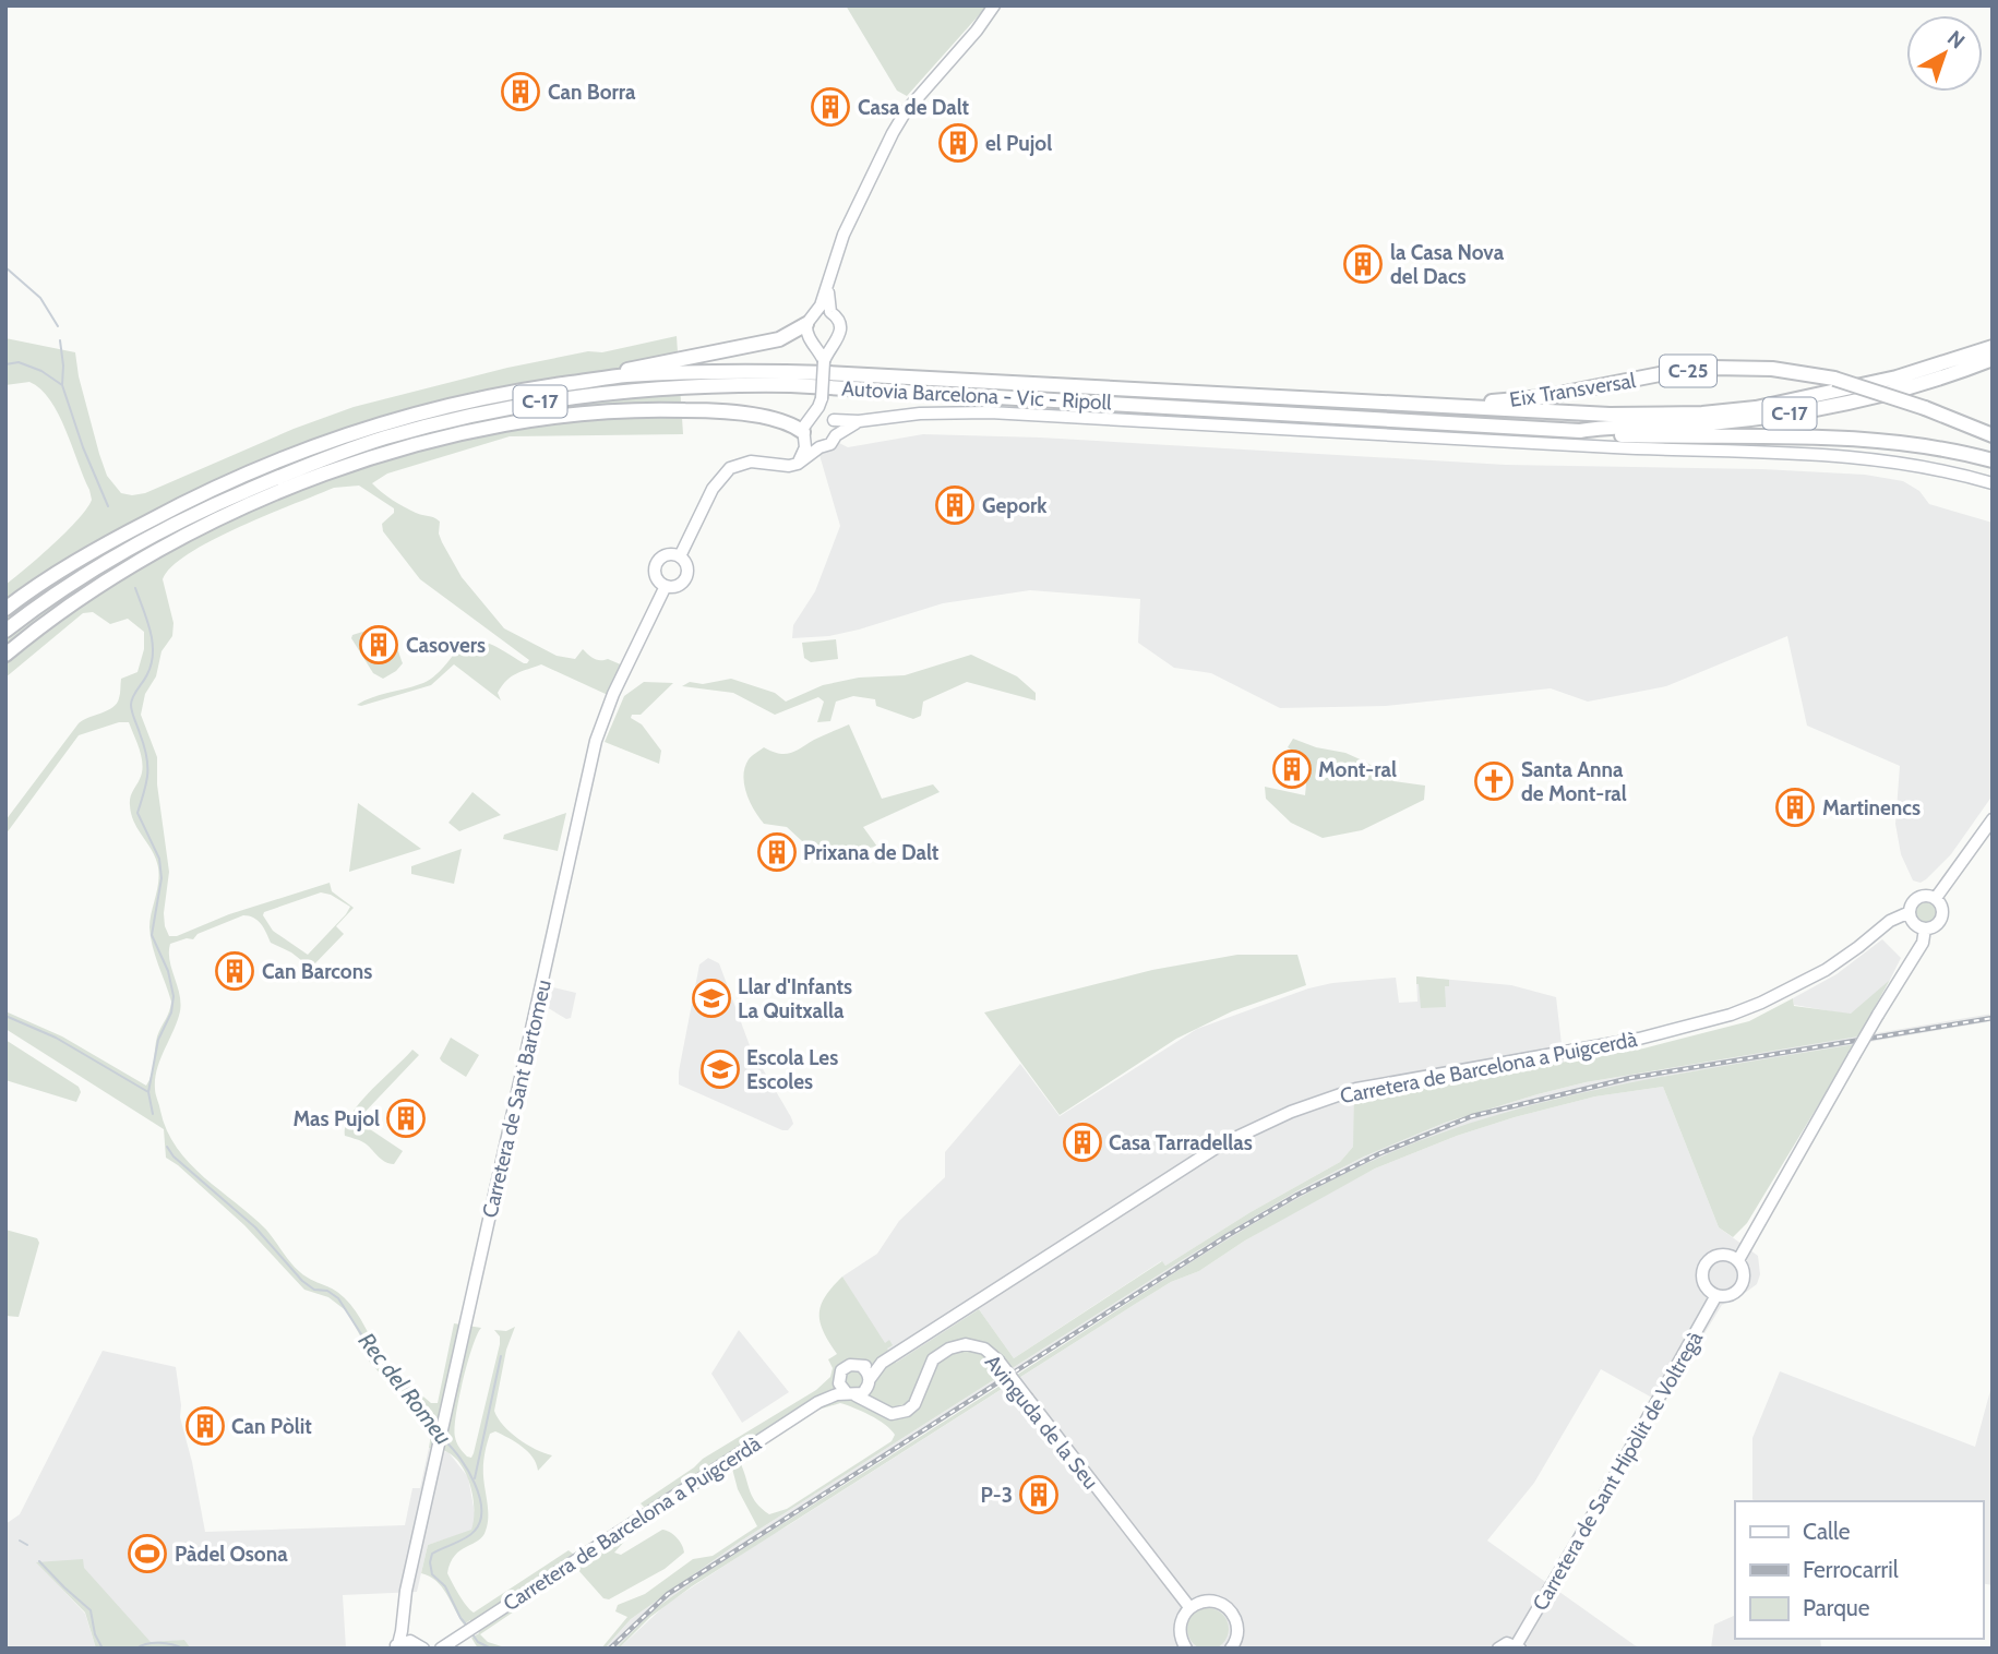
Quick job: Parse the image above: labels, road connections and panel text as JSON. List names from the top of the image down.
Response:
{
  "streets": {
    "highway": [
      "C-25",
      "Eix Transversal",
      "Autovia Barcelona - Vic - Ripoll",
      "C-17"
    ],
    "street": [
      "Carretera de Barcelona a Puigcerdà",
      "Carretera de Sant Bartomeu",
      "Avinguda de la Seu",
      "Carretera de Sant Hipòlit de Voltregà"
    ]
  },
  "crossings": [
    ["Eix Transversal", "Autovia Barcelona - Vic - Ripoll"],
    ["Carretera de Barcelona a Puigcerdà", "Carretera de Sant Bartomeu"]
  ],
  "water": ["Rec del Romeu"],
  "places": {
    "building": [
      "Can Borra",
      "Casa de Dalt",
      "el Pujol",
      "la Casa Nova del Dacs",
      "Gepork",
      "Casovers",
      "Mont-ral",
      "Martinencs",
      "Prixana de Dalt",
      "Can Barcons",
      "Mas Pujol",
      "Casa Tarradellas",
      "Can Pòlit",
      "P-3"
    ],
    "church": ["Santa Anna de Mont-ral"],
    "school or university": ["Llar d'Infants La Quitxalla", "Escola Les Escoles"],
    "sports": ["Pàdel Osona"]
  },
  "legend": ["Calle", "Ferrocarril", "Parque"],
  "north": "top right"
}
